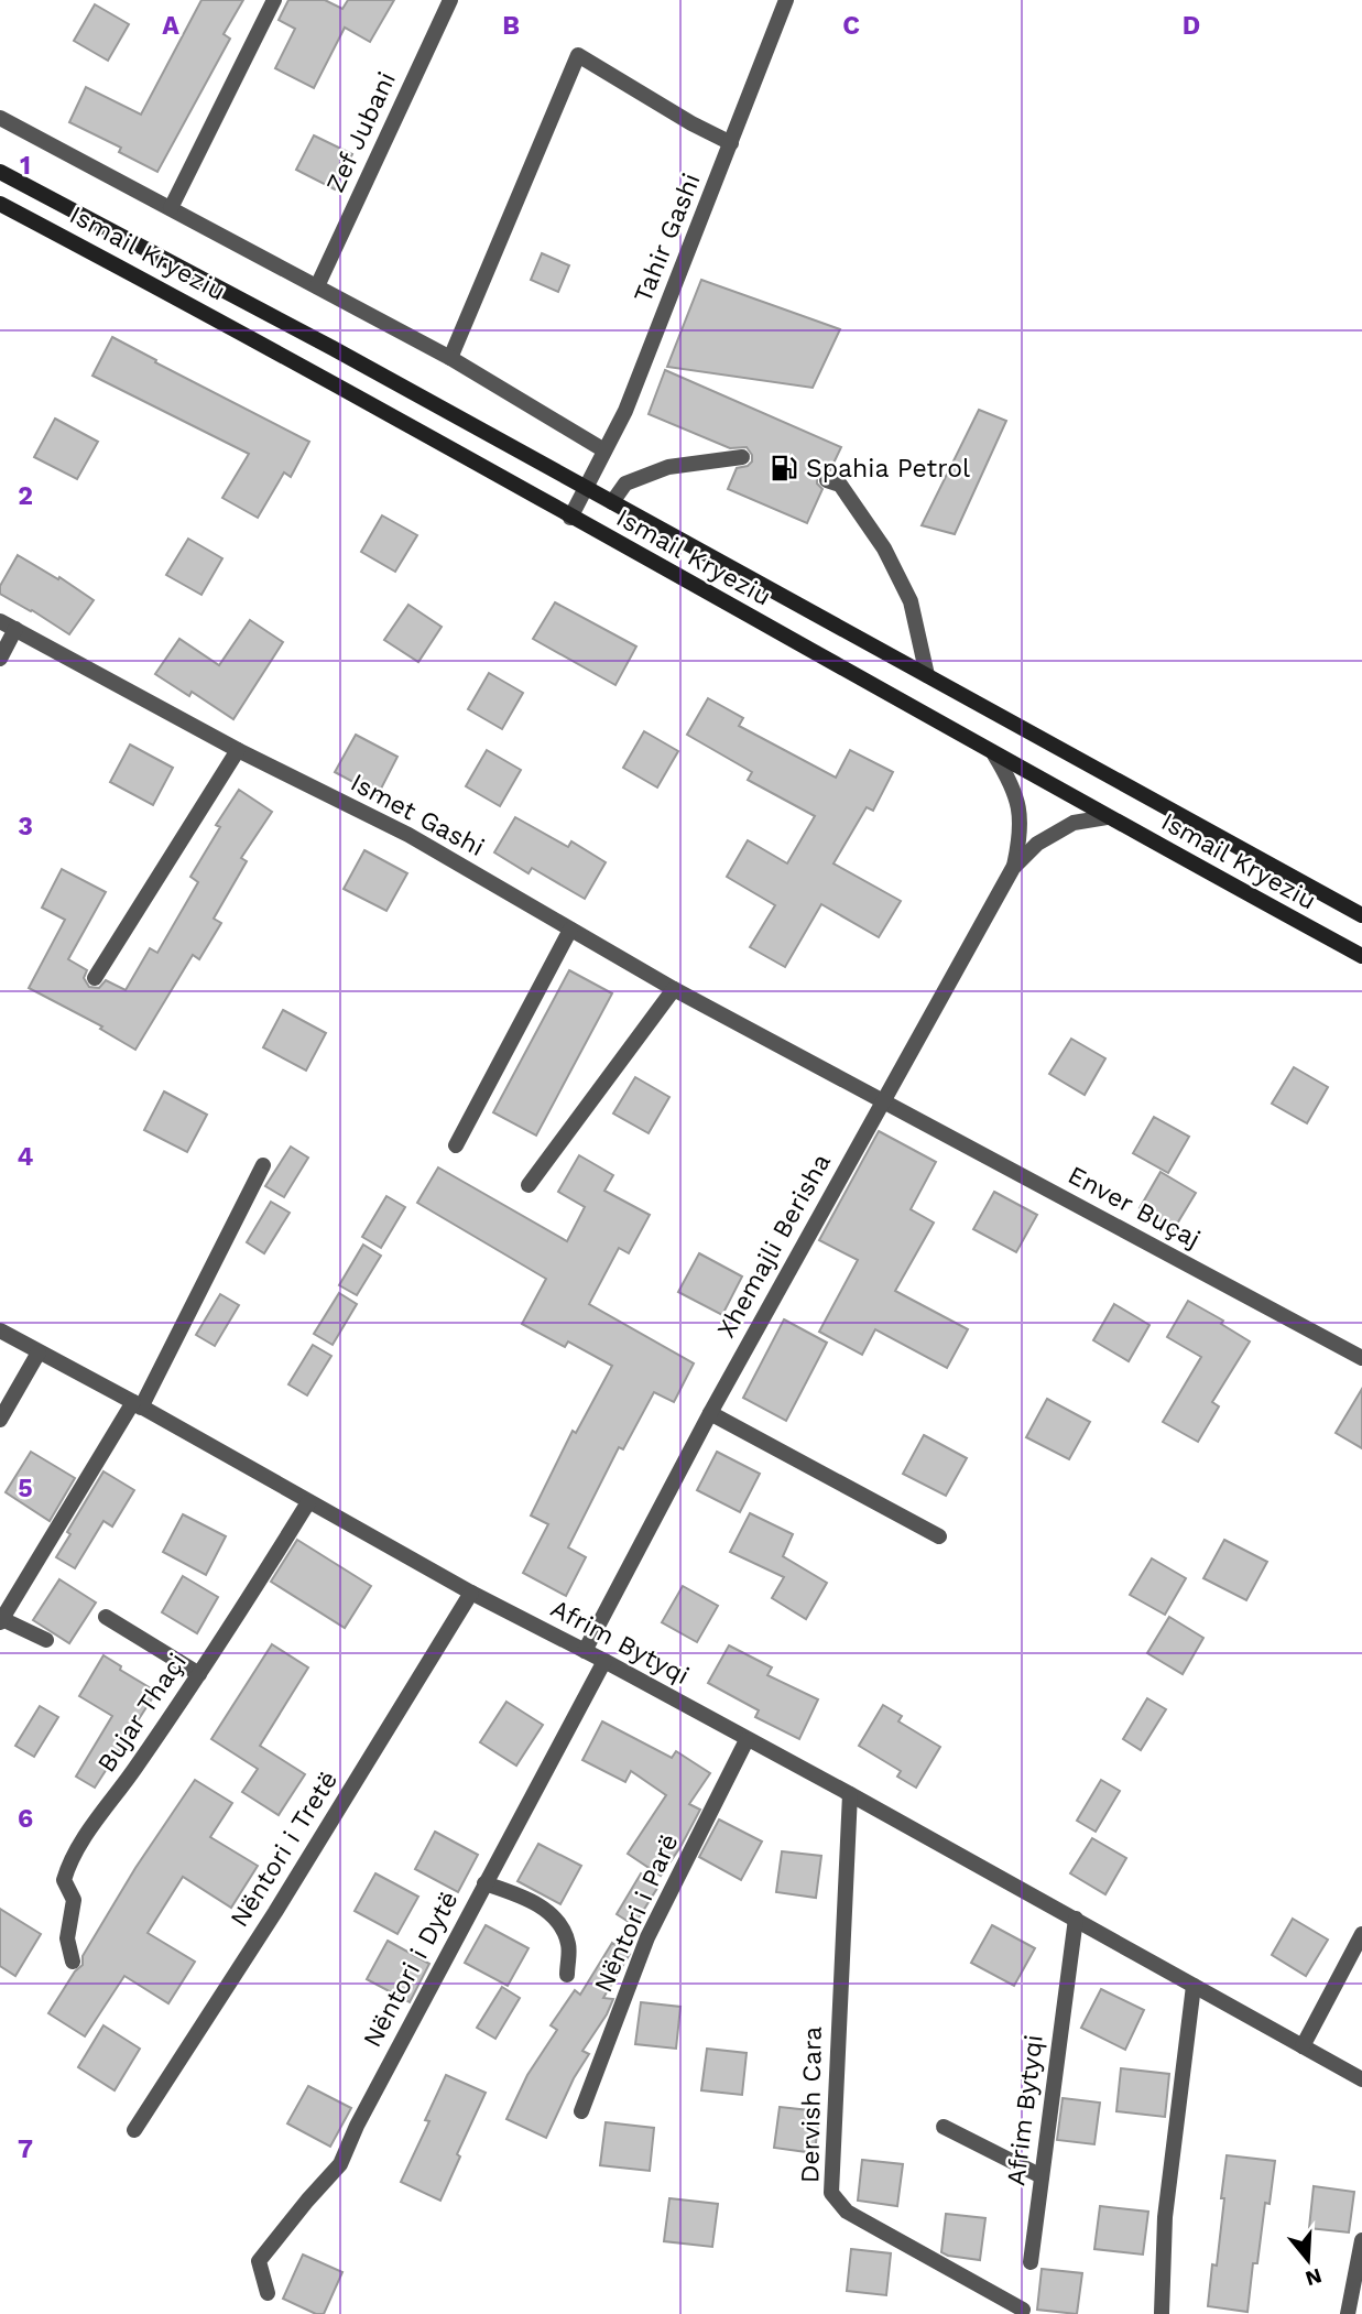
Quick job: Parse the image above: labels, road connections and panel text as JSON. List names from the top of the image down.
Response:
{
  "streets": {
    "main road": ["Ismail Kryeziu"],
    "street": [
      "Zef Jubani",
      "Tahir Gashi",
      "Ismet Gashi",
      "Enver Buçaj",
      "Xhemajli Berisha",
      "Afrim Bytyqi",
      "Bujar Thaçi",
      "Nëntori i Tretë",
      "Nëntori i Parë",
      "Nëntori i Dytë",
      "Dervish Cara"
    ]
  },
  "crossings": [
    ["Tahir Gashi", "Ismail Kryeziu"],
    ["Ismail Kryeziu", "Xhemajli Berisha"],
    ["Ismet Gashi", "Enver Buçaj"],
    ["Ismet Gashi", "Xhemajli Berisha"],
    ["Enver Buçaj", "Xhemajli Berisha"],
    ["Xhemajli Berisha", "Afrim Bytyqi"],
    ["Afrim Bytyqi", "Bujar Thaçi"],
    ["Afrim Bytyqi", "Nëntori i Tretë"],
    ["Afrim Bytyqi", "Nëntori i Parë"],
    ["Afrim Bytyqi", "Nëntori i Dytë"],
    ["Afrim Bytyqi", "Dervish Cara"]
  ],
  "places": {
    "fuel station": ["Spahia Petrol"]
  },
  "north": "bottom",
  "grid": {
    "columns": [
      "A",
      "B",
      "C",
      "D"
    ],
    "rows": [
      "1",
      "2",
      "3",
      "4",
      "5",
      "6",
      "7"
    ]
  }
}
